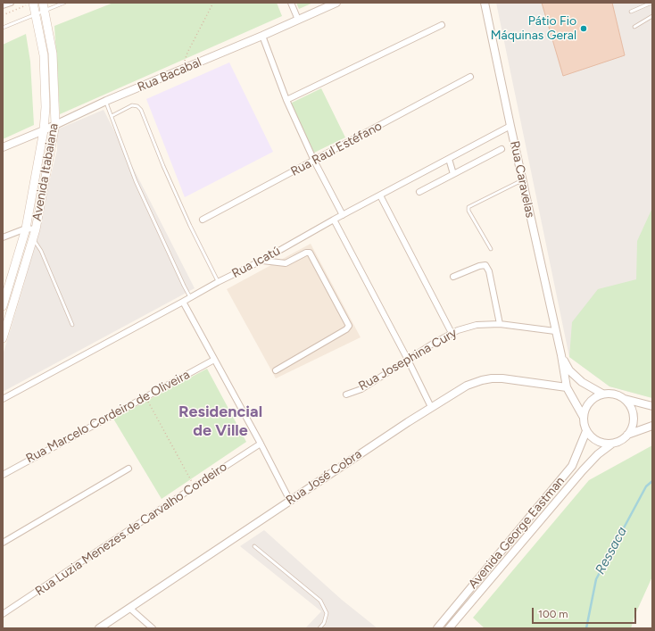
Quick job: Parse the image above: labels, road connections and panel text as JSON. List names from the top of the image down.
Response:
{
  "streets": {
    "main road": ["Avenida Itabaiana"],
    "street": [
      "Rua Bacabal",
      "Rua Raul Estéfano",
      "Rua Caravelas",
      "Rua Icatú",
      "Rua Josephina Cury",
      "Rua Marcelo Cordeiro de Oliveira",
      "Rua José Cobra",
      "Rua Luzia Menezes de Carvalho Cordeiro",
      "Avenida George Eastman"
    ]
  },
  "crossings": [
    ["Rua Bacabal", "Avenida Itabaiana"],
    ["Rua Caravelas", "Rua Icatú"],
    ["Rua Caravelas", "Rua Josephina Cury"]
  ],
  "districts": ["Residencial de Ville"],
  "water": ["Ressaca"],
  "places": ["Pátio Fio Máquinas Geral"],
  "scale_bar": "100 m"
}
